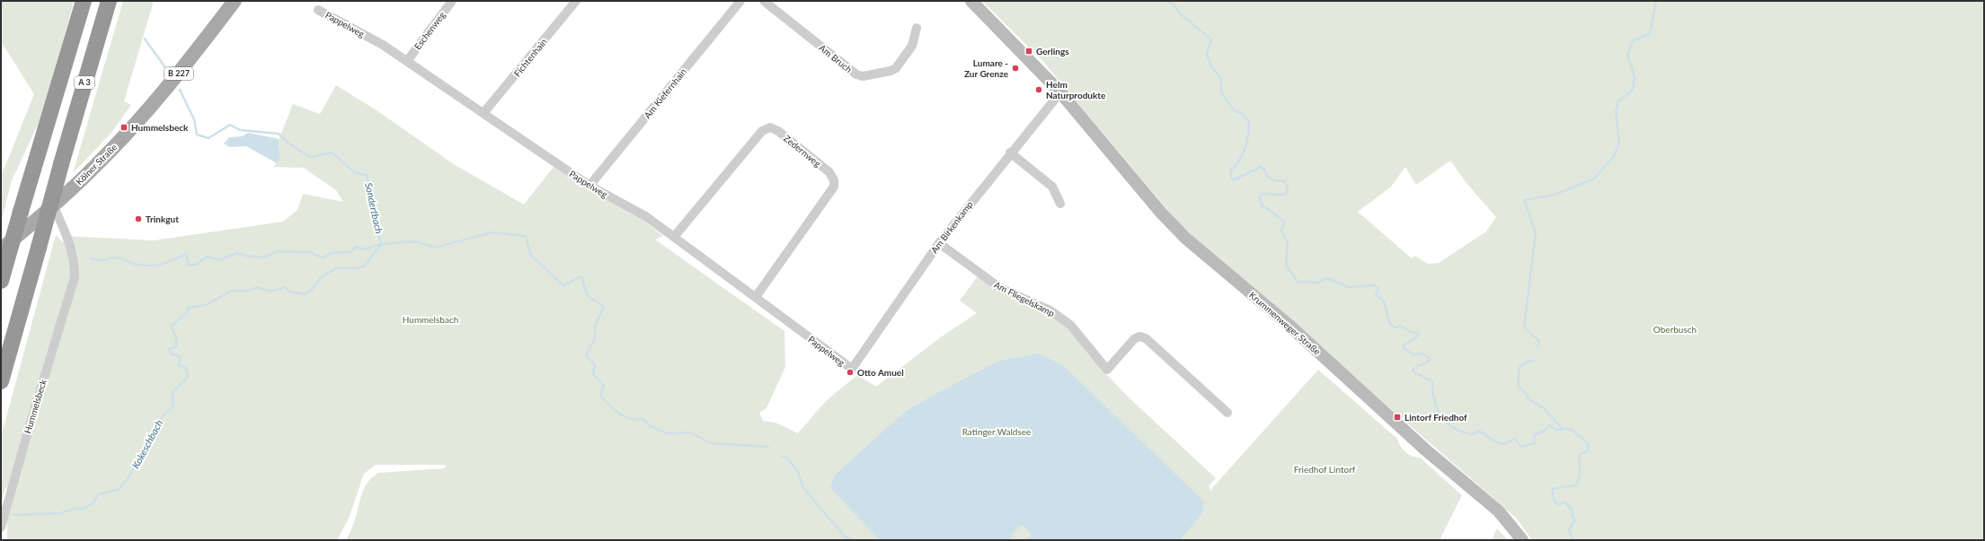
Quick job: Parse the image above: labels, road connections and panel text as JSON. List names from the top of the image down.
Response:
{
  "streets": {
    "highway": ["A 3"],
    "main road": ["B 227", "Kölner Straße", "Krummenweger Straße"],
    "street": [
      "Pappelweg",
      "Eschenweg",
      "Fichtenhain",
      "Am Bruch",
      "Am Kiefernhain",
      "Zedernweg",
      "Am Birkenkamp",
      "Am Fliegelskamp",
      "Hummelsbeck"
    ]
  },
  "crossings": [
    ["Pappelweg", "Eschenweg"],
    ["Pappelweg", "Fichtenhain"],
    ["Pappelweg", "Am Kiefernhain"],
    ["Pappelweg", "Zedernweg"],
    ["Pappelweg", "Am Birkenkamp"],
    ["Kölner Straße", "Hummelsbeck"],
    ["Am Birkenkamp", "Am Fliegelskamp"],
    ["Am Birkenkamp", "Krummenweger Straße"]
  ],
  "water": ["Sondertbach", "Kokeschbach"],
  "parks": [
    "Hummelsbach",
    "Oberbusch",
    "Ratinger Waldsee",
    "Friedhof Lintorf"
  ],
  "places": {
    "transit": ["Gerlings", "Hummelsbeck", "Lintorf Friedhof"],
    "other": [
      "Lumare - Zur Grenze",
      "Helm Naturprodukte",
      "Trinkgut",
      "Otto Amuel"
    ]
  }
}
